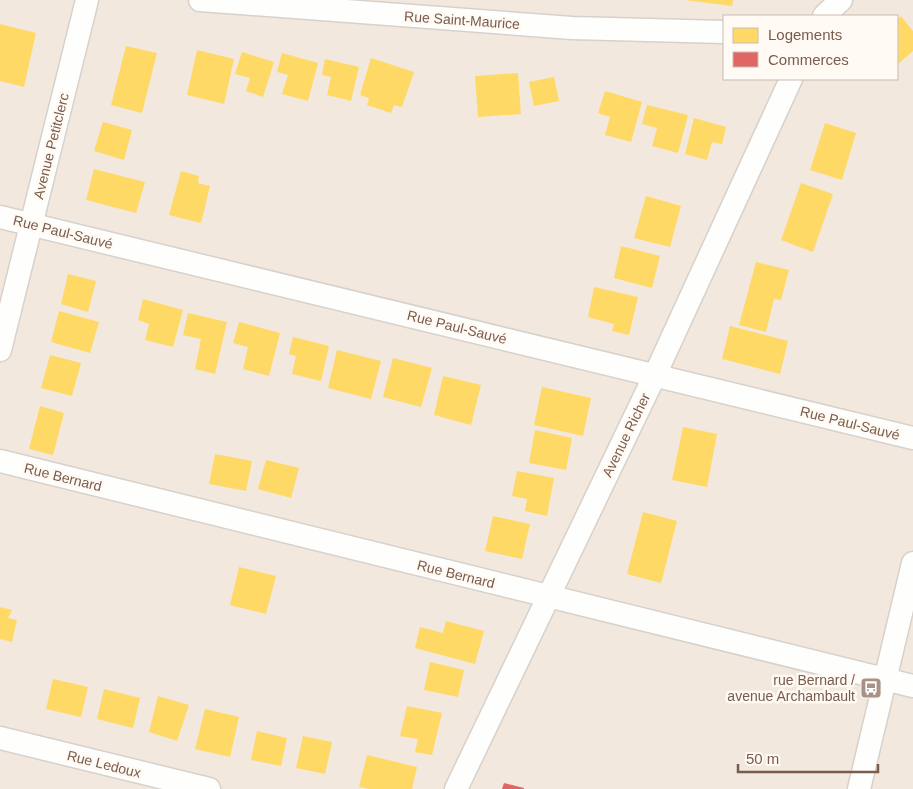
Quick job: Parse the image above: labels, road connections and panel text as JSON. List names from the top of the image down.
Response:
{
  "streets": {
    "street": [
      "Rue Saint-Maurice",
      "Avenue Petitclerc",
      "Rue Paul-Sauvé",
      "Avenue Richer",
      "Rue Bernard",
      "Rue Ledoux"
    ]
  },
  "crossings": [
    ["Avenue Petitclerc", "Rue Paul-Sauvé"],
    ["Rue Paul-Sauvé", "Avenue Richer"],
    ["Avenue Richer", "Rue Bernard"]
  ],
  "places": {
    "bus stop": ["rue Bernard / avenue Archambault"]
  },
  "legend": ["Logements", "Commerces"],
  "scale_bar": "50 m"
}
